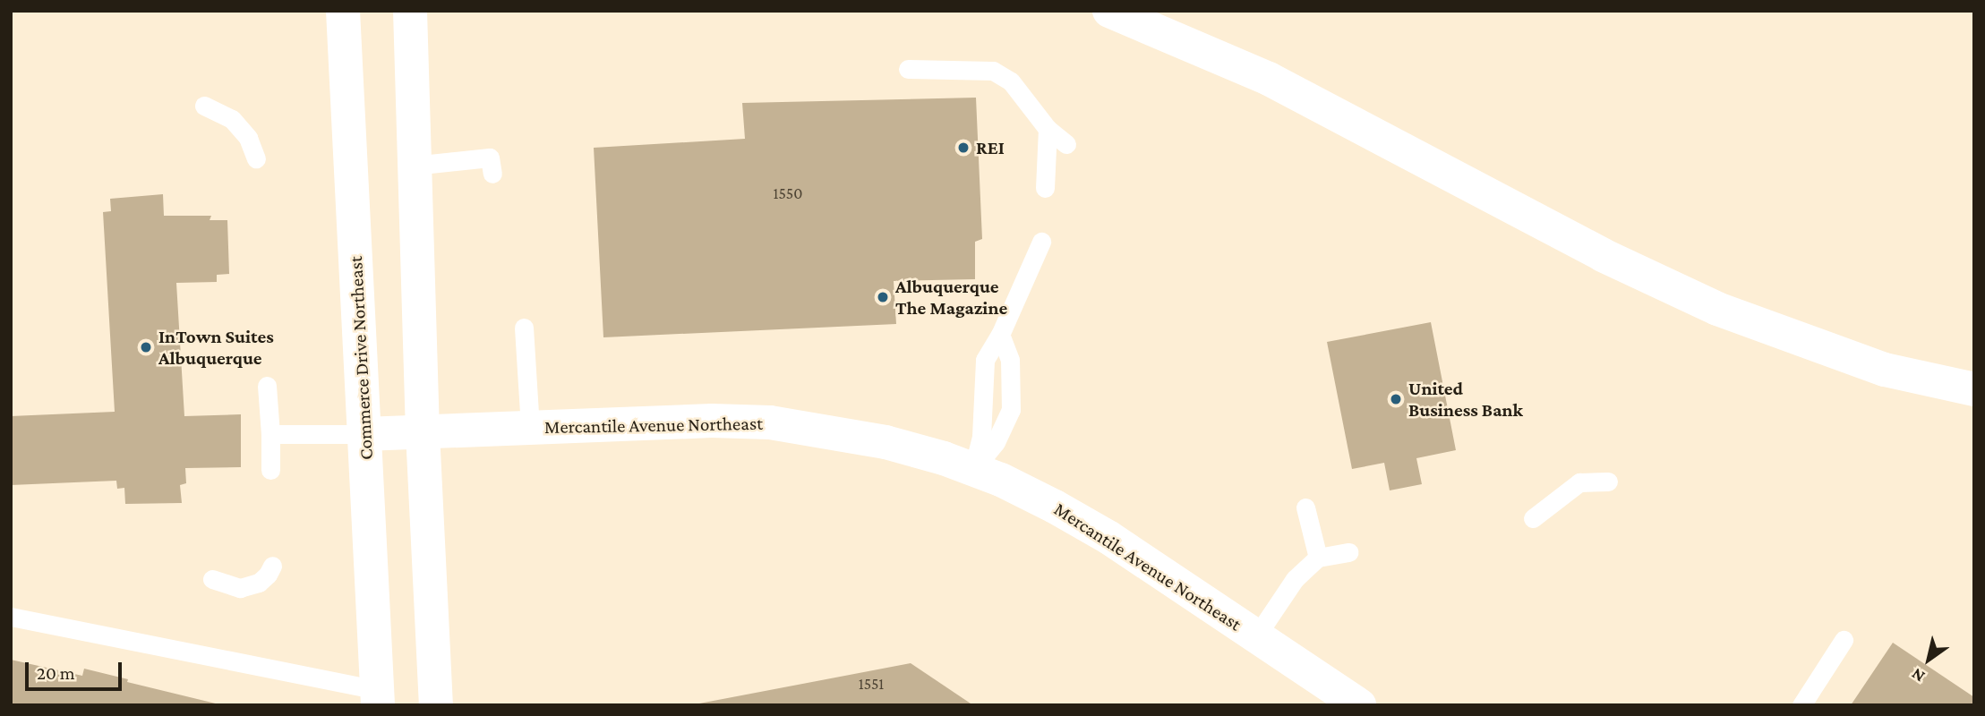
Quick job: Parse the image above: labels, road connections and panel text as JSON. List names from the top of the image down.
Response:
{
  "streets": {
    "street": ["Commerce Drive Northeast", "Mercantile Avenue Northeast"]
  },
  "crossings": [
    ["Commerce Drive Northeast", "Mercantile Avenue Northeast"]
  ],
  "places": [
    "REI",
    "Albuquerque The Magazine",
    "InTown Suites Albuquerque",
    "United Business Bank"
  ],
  "house_numbers": ["1550", "1551"],
  "scale_bar": "20 m",
  "north": "bottom left"
}
